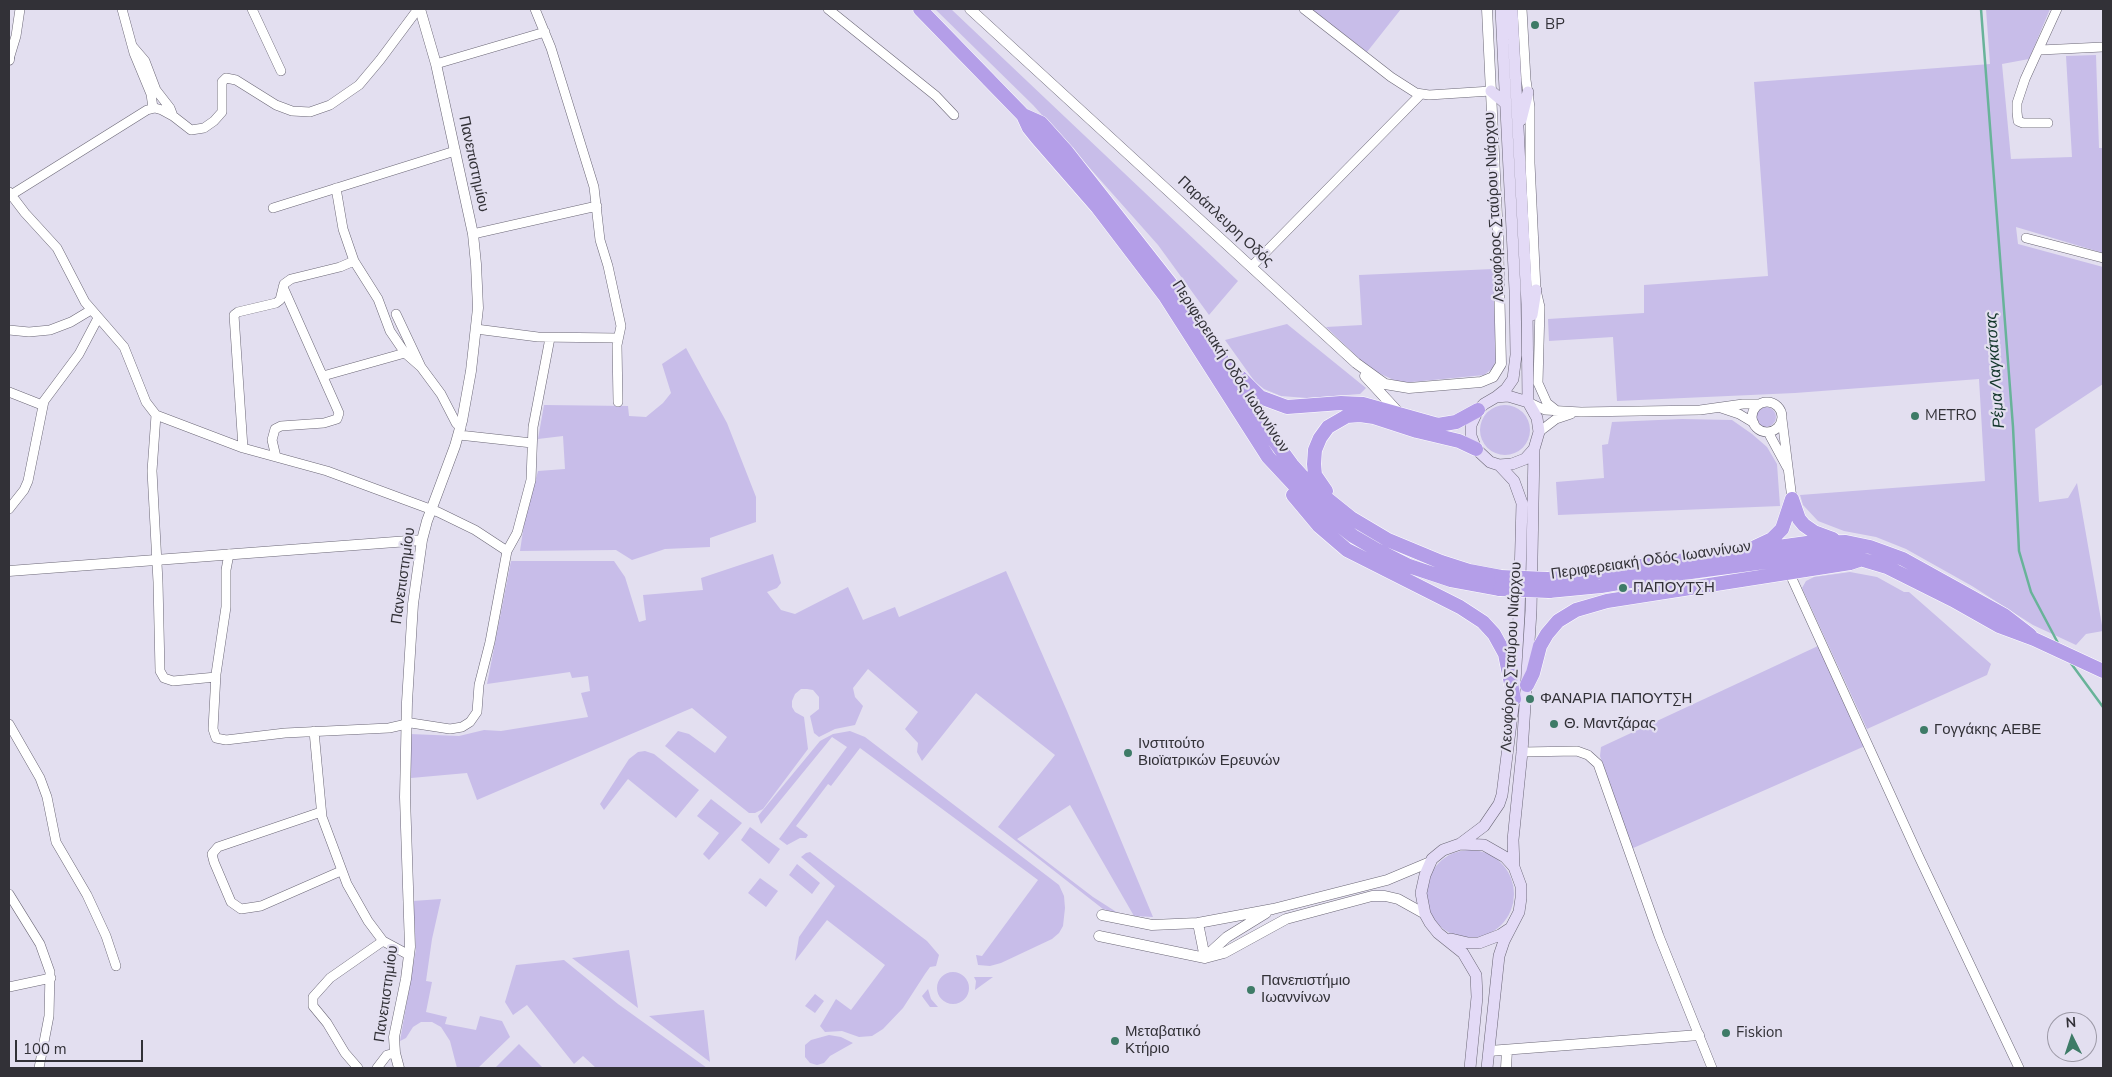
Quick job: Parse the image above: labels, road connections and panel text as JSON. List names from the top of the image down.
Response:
{
  "streets": {
    "highway": ["Περιφερειακή Οδός Ιωαννίνων"],
    "main road": ["Λεωφόρος Σταύρου Νιάρχου"],
    "street": ["Πανεπιστημίου", "Παράπλευρη Οδός"]
  },
  "water": ["Ρέμα Λαγκάτσας"],
  "places": [
    "BP",
    "METRO",
    "ΠΑΠΟΥΤΣΗ",
    "ΦΑΝΑΡΙΑ ΠΑΠΟΥΤΣΗ",
    "Θ. Μαντζάρας",
    "Γογγάκης ΑΕΒΕ",
    "Ινστιτούτο Βιοϊατρικών Ερευνών",
    "Πανεπιστήμιο Ιωαννίνων",
    "Fiskion",
    "Μεταβατικό Κτήριο"
  ],
  "scale_bar": "100 m",
  "north": "top"
}
